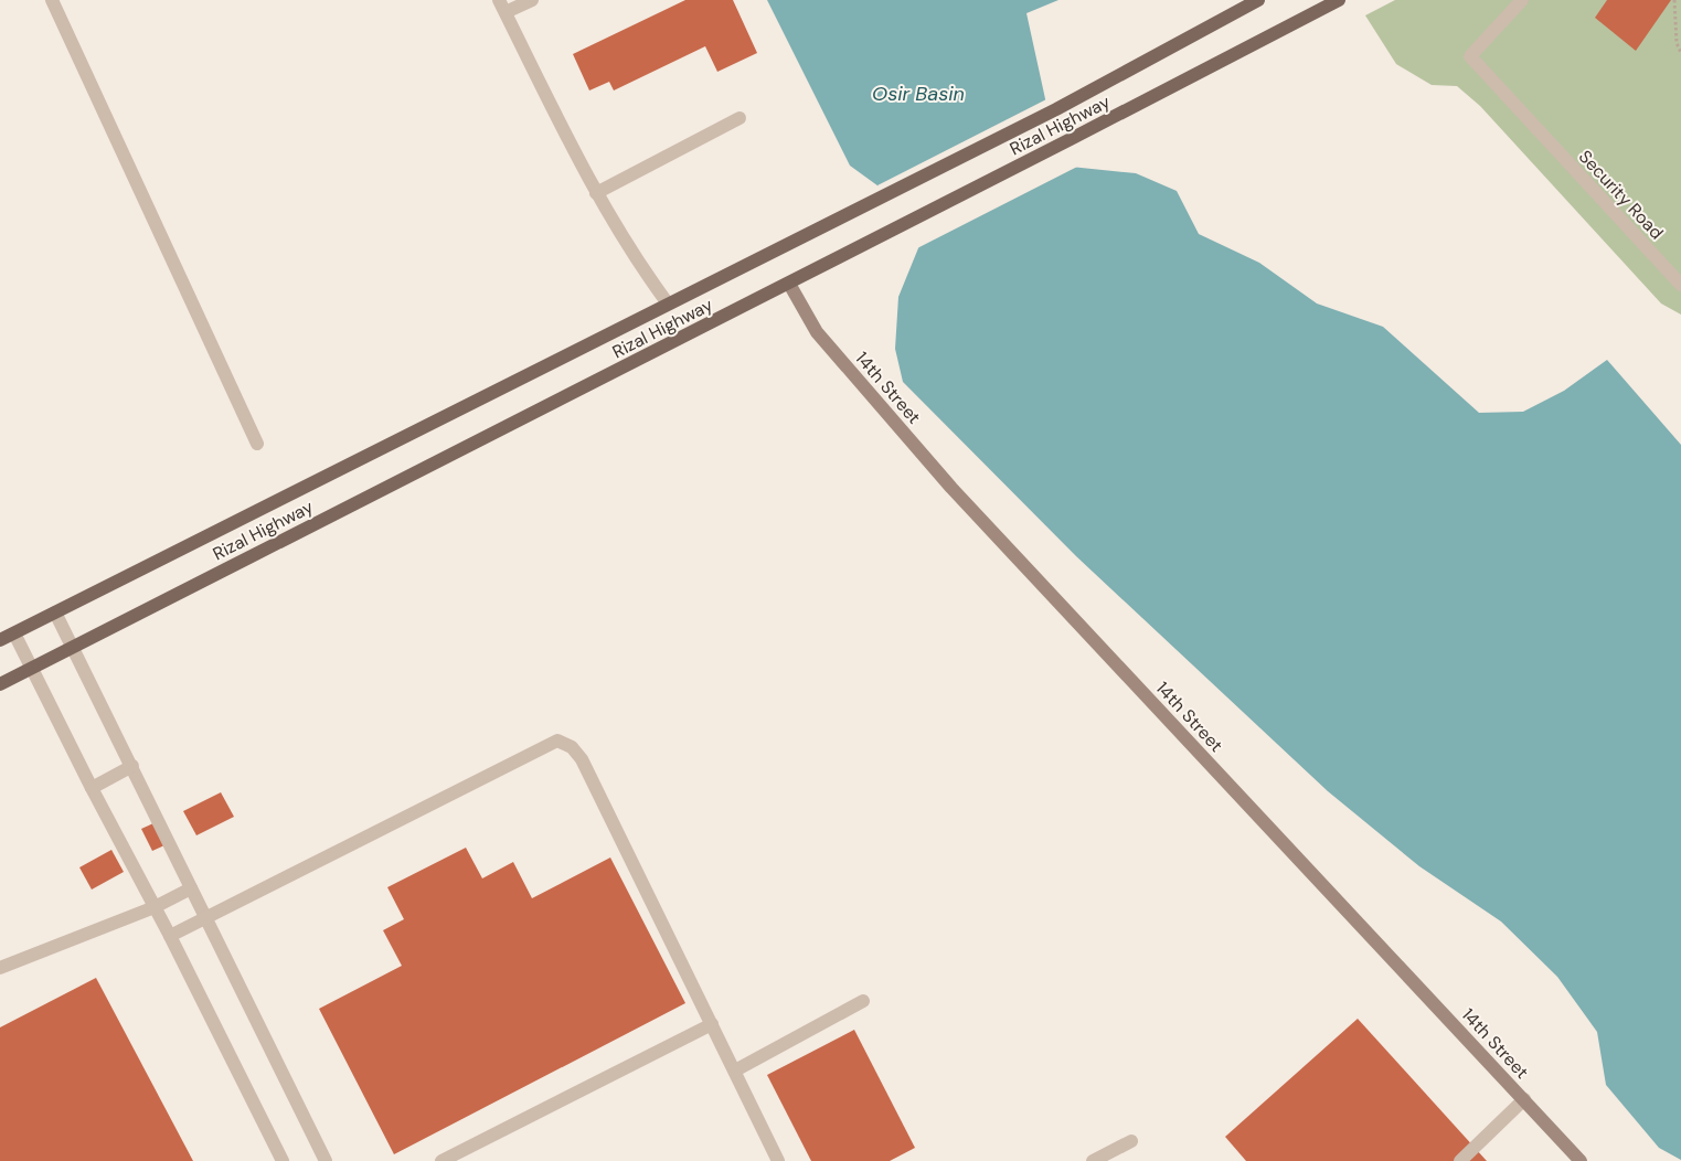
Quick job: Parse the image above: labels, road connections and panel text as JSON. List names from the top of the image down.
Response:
{
  "streets": {
    "main road": ["Rizal Highway", "14th Street"],
    "street": ["Security Road"]
  },
  "crossings": [
    ["Rizal Highway", "14th Street"]
  ],
  "water": ["Osir Basin"]
}
